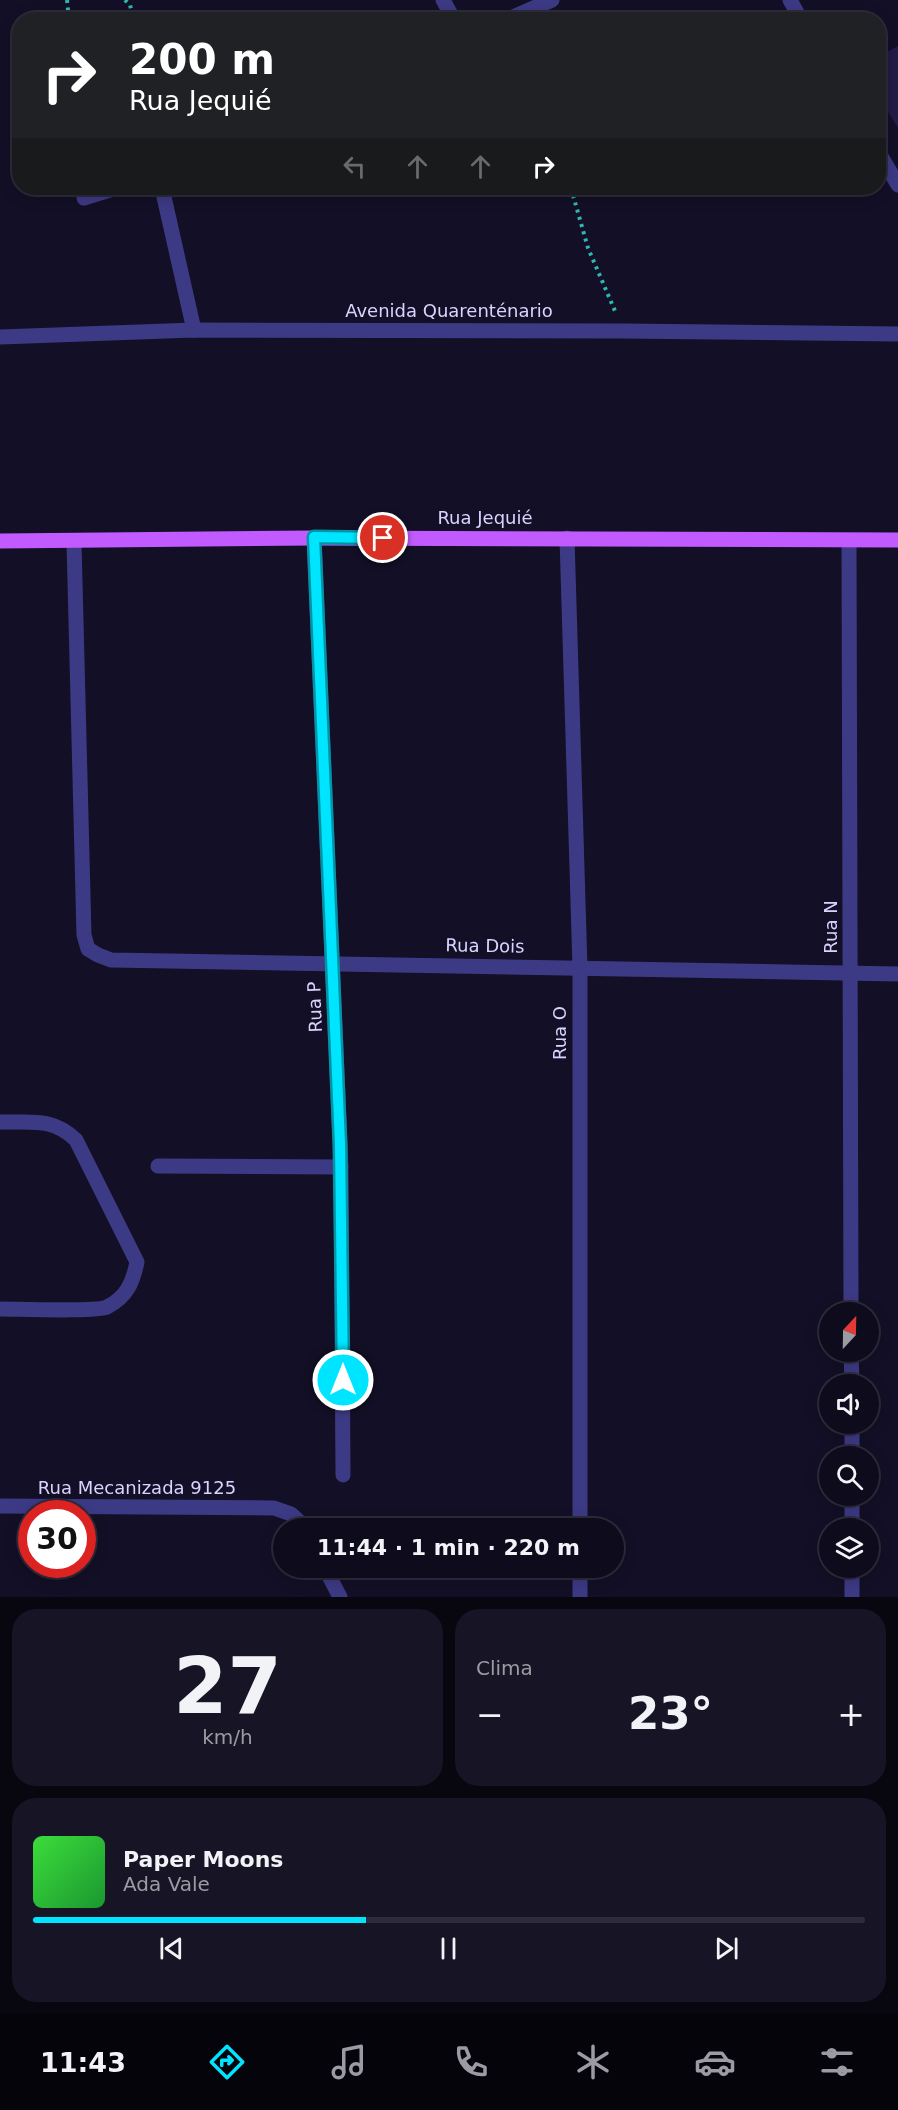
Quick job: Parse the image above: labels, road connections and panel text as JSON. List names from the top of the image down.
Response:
{
  "streets": {
    "main road": ["Rua Jequié"],
    "street": [
      "Avenida Quarenténario",
      "Rua N",
      "Rua Dois",
      "Rua P",
      "Rua O",
      "Rua Mecanizada 9125"
    ]
  },
  "crossings": [
    ["Rua Jequié", "Rua N"],
    ["Rua Jequié", "Rua Dois"],
    ["Rua Jequié", "Rua P"],
    ["Rua Jequié", "Rua O"],
    ["Rua N", "Rua Dois"],
    ["Rua Dois", "Rua P"],
    ["Rua Dois", "Rua O"]
  ],
  "north": "top",
  "page": {
    "turn": ["200 m", "Rua Jequié"],
    "limit": "30",
    "trip": "11:44 · 1 min · 220 m",
    "tile": [
      ["27", "km/h"],
      "Clima"
    ],
    "heat": ["−", "23°", "+"],
    "song": ["Paper Moons", "Ada Vale"],
    "tabs": "11:43"
  }
}
